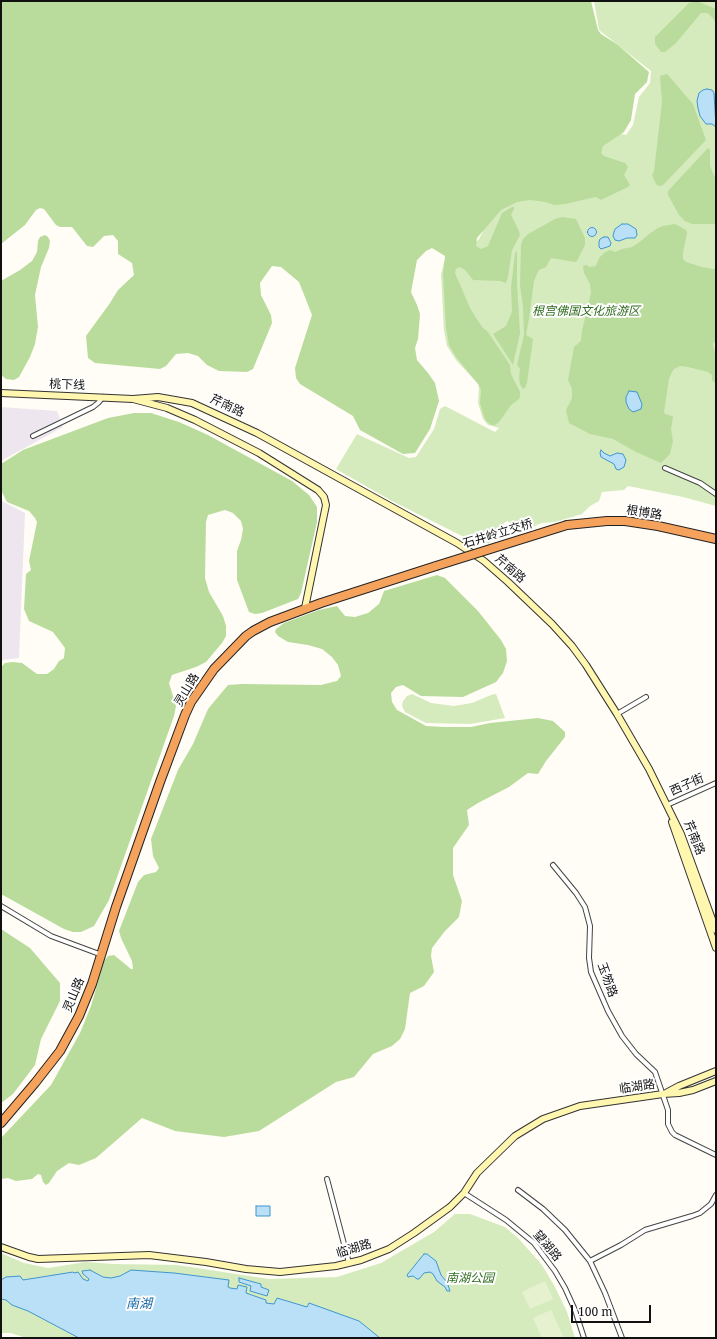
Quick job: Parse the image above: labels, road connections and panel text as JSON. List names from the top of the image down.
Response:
{
  "streets": {
    "highway": ["根博路", "石井岭立交桥", "灵山路"],
    "main road": ["桃下线", "芹南路", "临湖路"],
    "street": ["西子街", "玉笏路", "望湖路"]
  },
  "crossings": [
    ["桃下线", "芹南路"],
    ["芹南路", "西子街"],
    ["根博路", "石井岭立交桥"],
    ["石井岭立交桥", "灵山路"],
    ["玉笏路", "临湖路"],
    ["临湖路", "望湖路"]
  ],
  "water": ["南湖"],
  "parks": ["根宫佛国文化旅游区", "南湖公园"],
  "scale_bar": "100 m"
}
